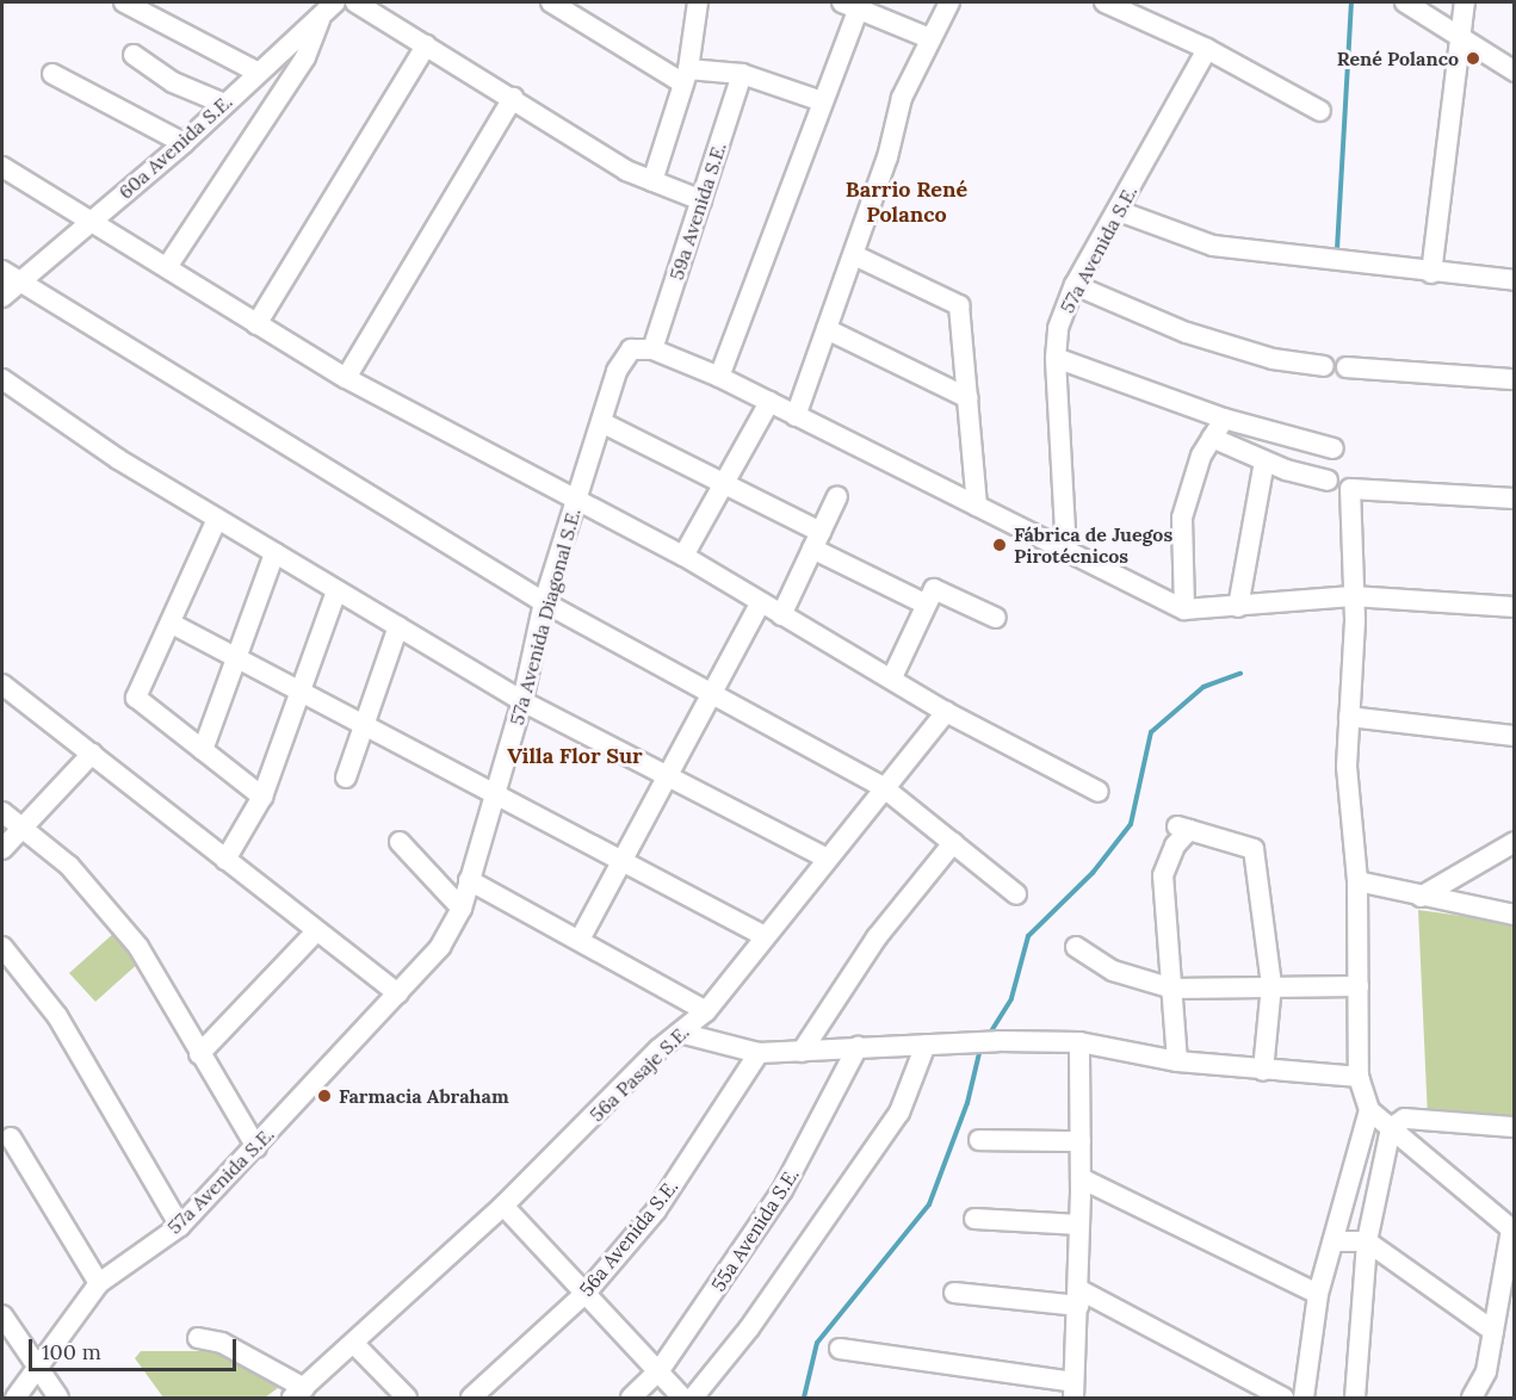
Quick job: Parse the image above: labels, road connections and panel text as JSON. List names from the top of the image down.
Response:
{
  "streets": {
    "street": [
      "60a Avenida S.E.",
      "59a Avenida S.E.",
      "57a Avenida S.E.",
      "57a Avenida Diagonal S.E.",
      "56a Pasaje S.E.",
      "55a Avenida S.E.",
      "56a Avenida S.E."
    ]
  },
  "crossings": [
    ["59a Avenida S.E.", "57a Avenida Diagonal S.E."],
    ["57a Avenida S.E.", "57a Avenida Diagonal S.E."]
  ],
  "districts": ["Barrio René Polanco", "Villa Flor Sur"],
  "places": ["René Polanco", "Fábrica de Juegos Pirotécnicos", "Farmacia Abraham"],
  "scale_bar": "100 m"
}
